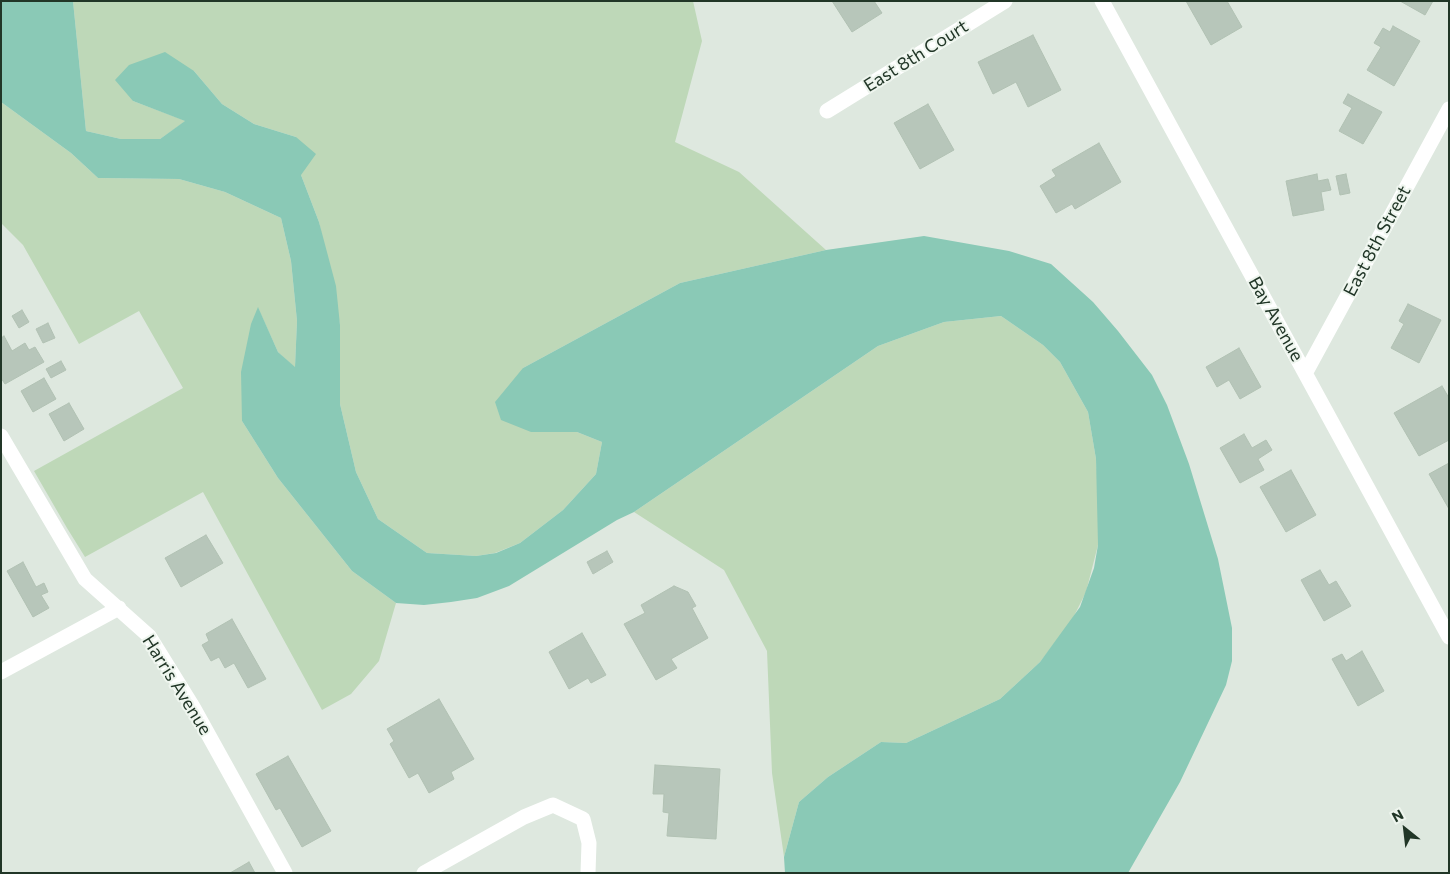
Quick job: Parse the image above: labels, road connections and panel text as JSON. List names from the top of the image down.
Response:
{
  "streets": {
    "street": [
      "East 8th Court",
      "East 8th Street",
      "Bay Avenue",
      "Harris Avenue"
    ]
  },
  "crossings": [
    ["East 8th Street", "Bay Avenue"]
  ],
  "north": "top left"
}
